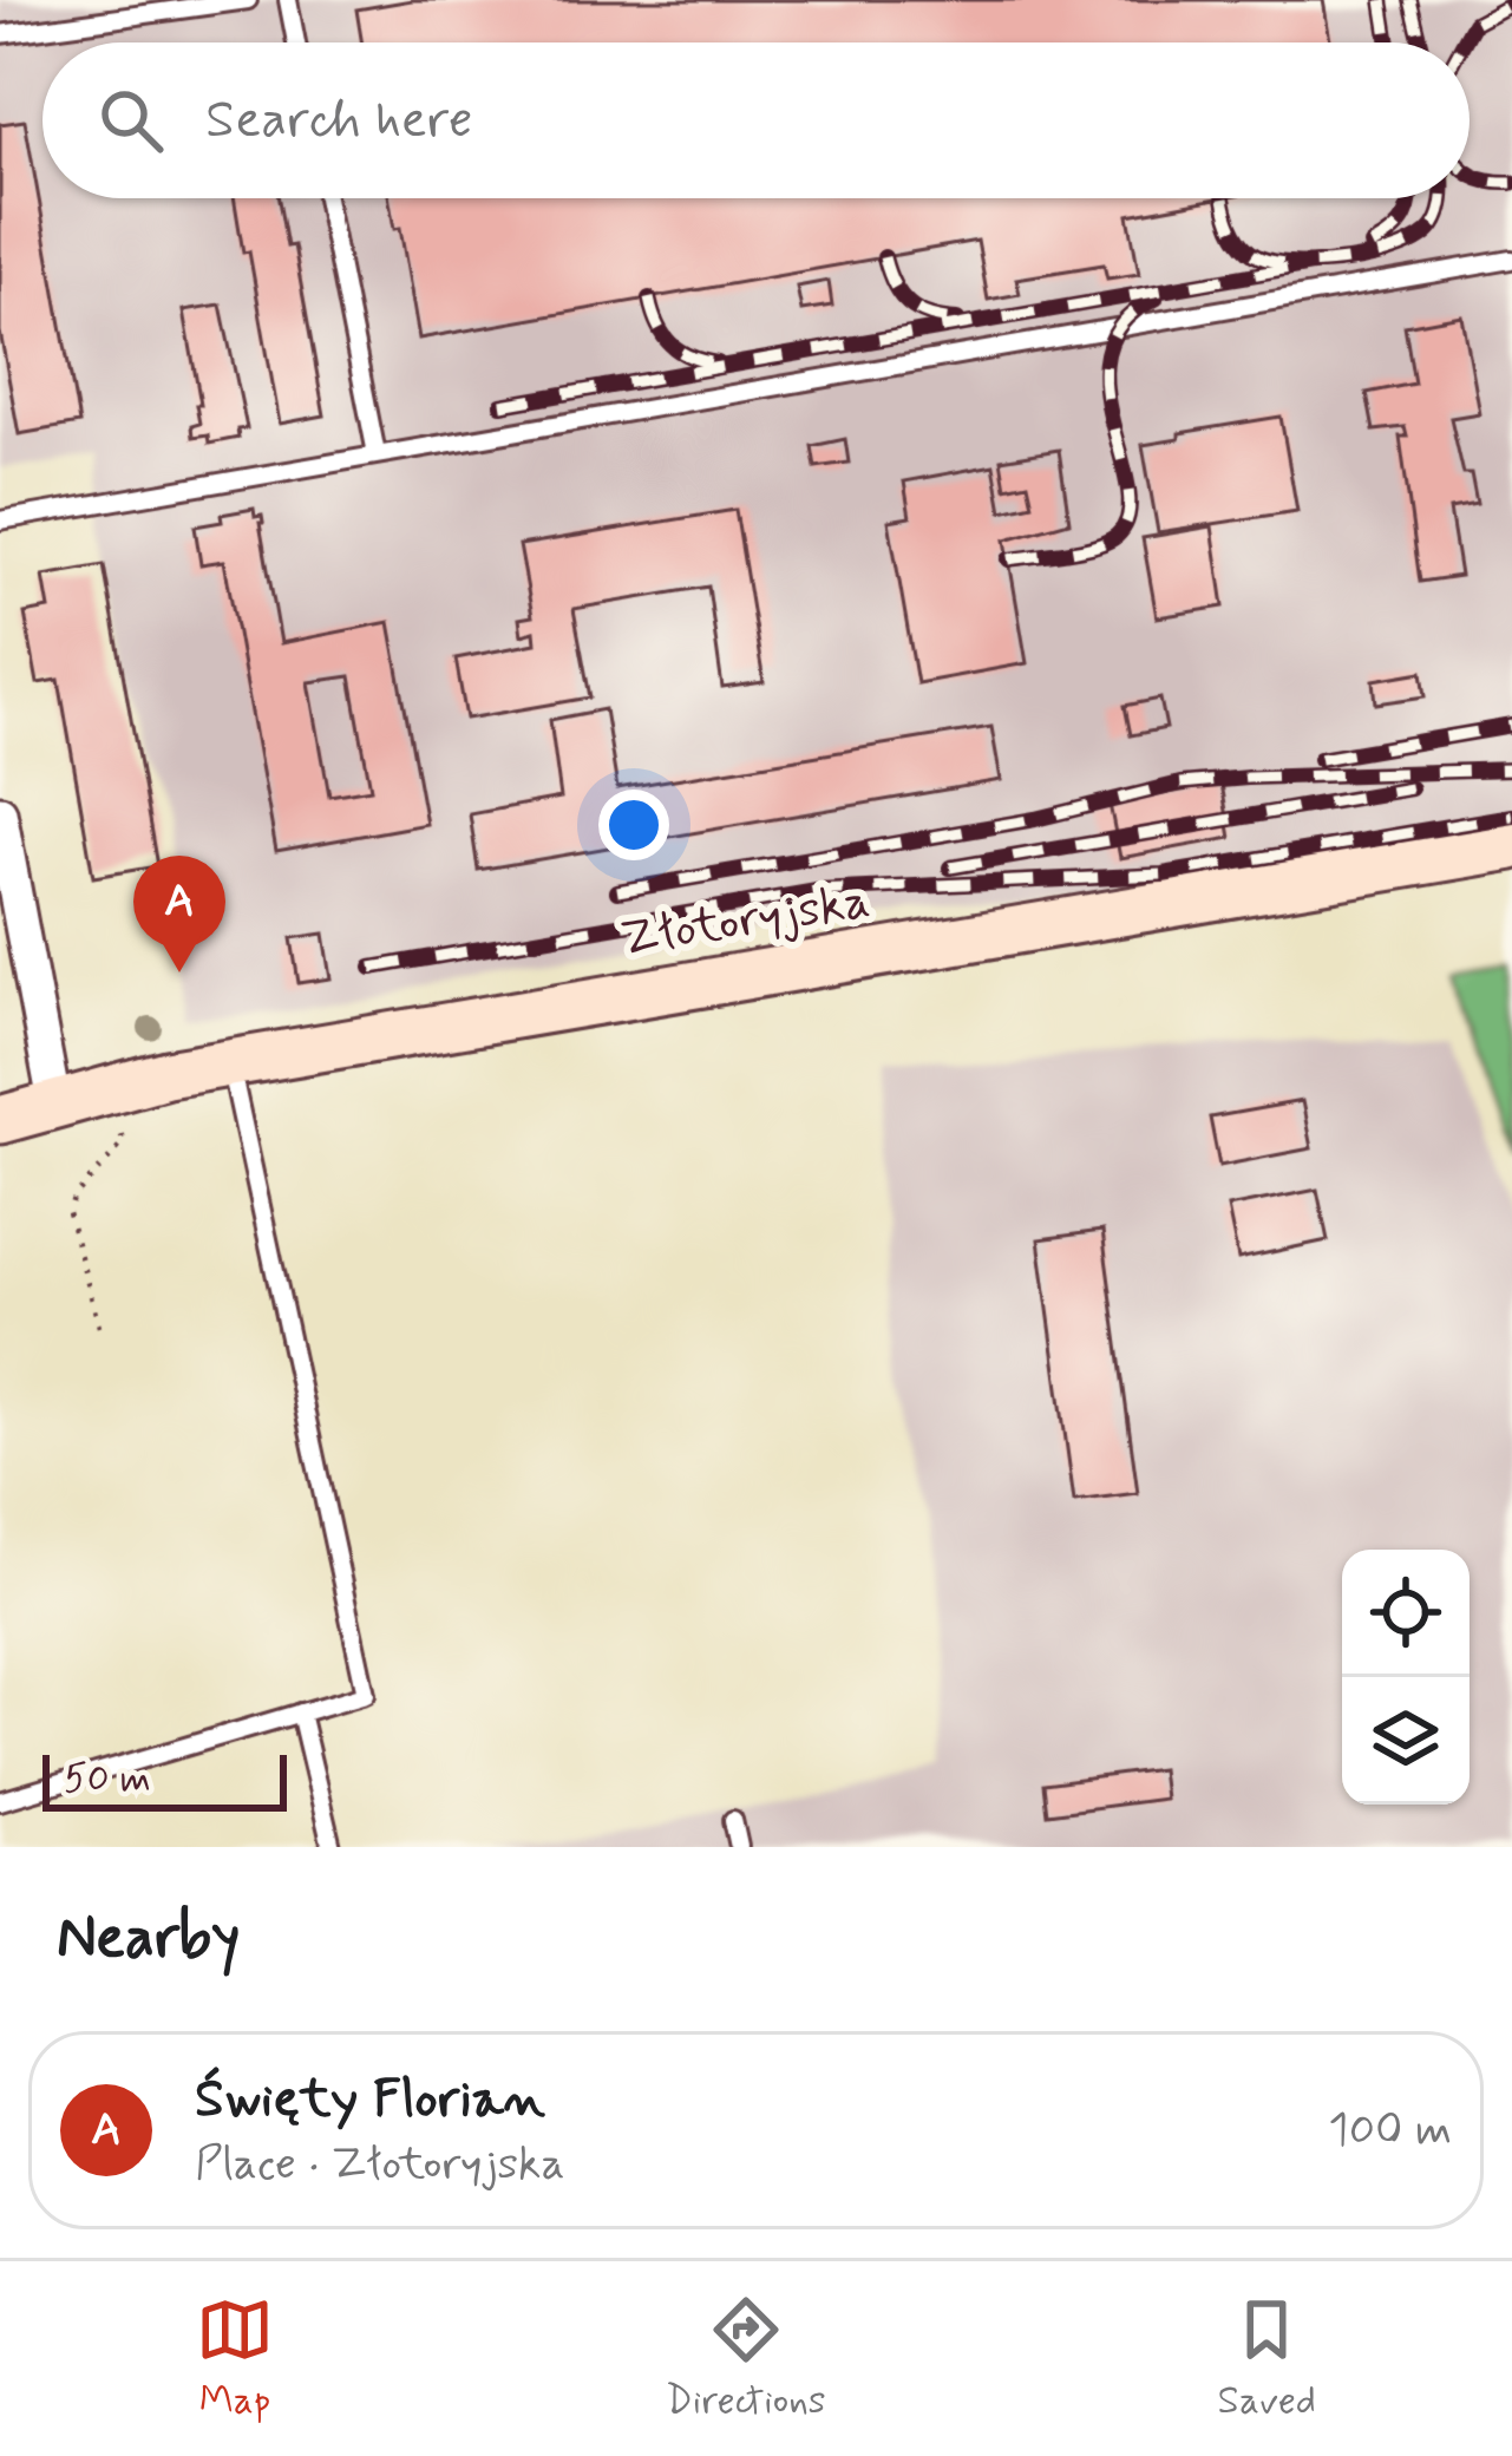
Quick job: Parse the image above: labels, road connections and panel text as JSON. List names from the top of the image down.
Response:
{
  "streets": {
    "main road": ["Złotoryjska"]
  },
  "scale_bar": "50 m",
  "page": {
    "search": "Search here",
    "pins": "A",
    "scale": "50 m",
    "heading": "Nearby",
    "list": [
      {
        "mark": "A",
        "name": "Święty Florian",
        "note": "Place · Złotoryjska",
        "value": "100 m"
      }
    ],
    "nav": ["Map", "Directions", "Saved"]
  }
}
